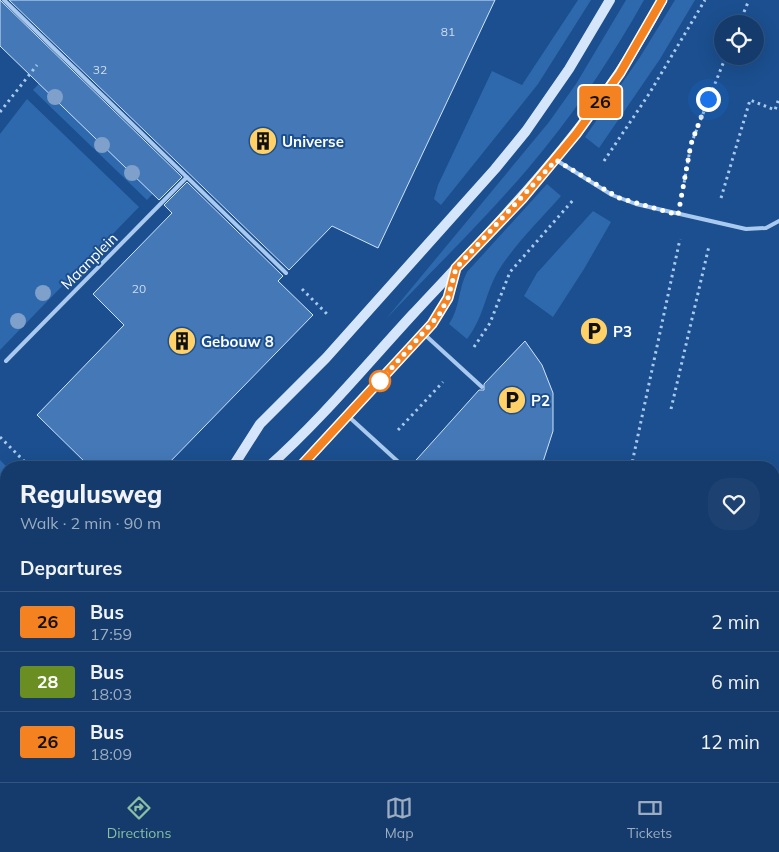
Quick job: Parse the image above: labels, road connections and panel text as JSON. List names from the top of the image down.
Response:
{
  "streets": {
    "lane": ["Maanplein"]
  },
  "places": {
    "building": ["Universe", "Gebouw 8"],
    "parking": ["P3", "P2"]
  },
  "lines": ["bus line 26"],
  "house_numbers": ["81", "32", "20"],
  "page": {
    "on_map": "26",
    "heading": [
      ["Regulusweg", "Walk · 2 min · 90 m"],
      "Departures"
    ],
    "list": [
      {
        "mark": "26",
        "name": "Bus",
        "note": "17:59",
        "value": "2 min"
      },
      {
        "mark": "28",
        "name": "Bus",
        "note": "18:03",
        "value": "6 min"
      },
      {
        "mark": "26",
        "name": "Bus",
        "note": "18:09",
        "value": "12 min"
      }
    ],
    "tabs": ["Directions", "Map", "Tickets"]
  }
}
